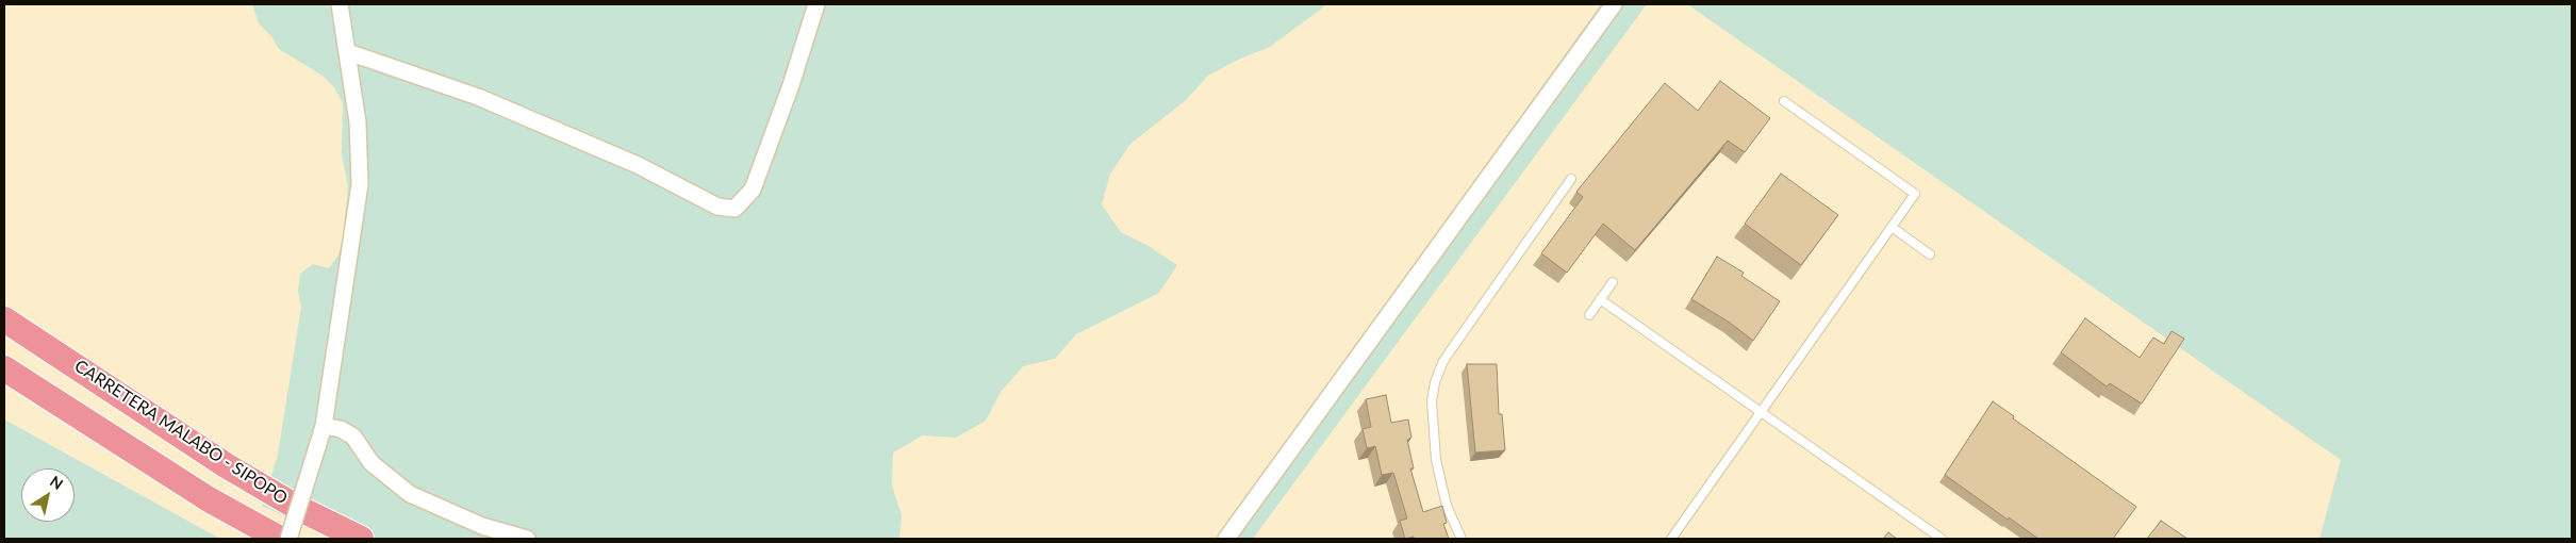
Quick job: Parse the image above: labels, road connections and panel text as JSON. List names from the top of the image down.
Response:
{
  "streets": {
    "highway": ["CARRETERA MALABO - SIPOPO"]
  },
  "north": "top right"
}
